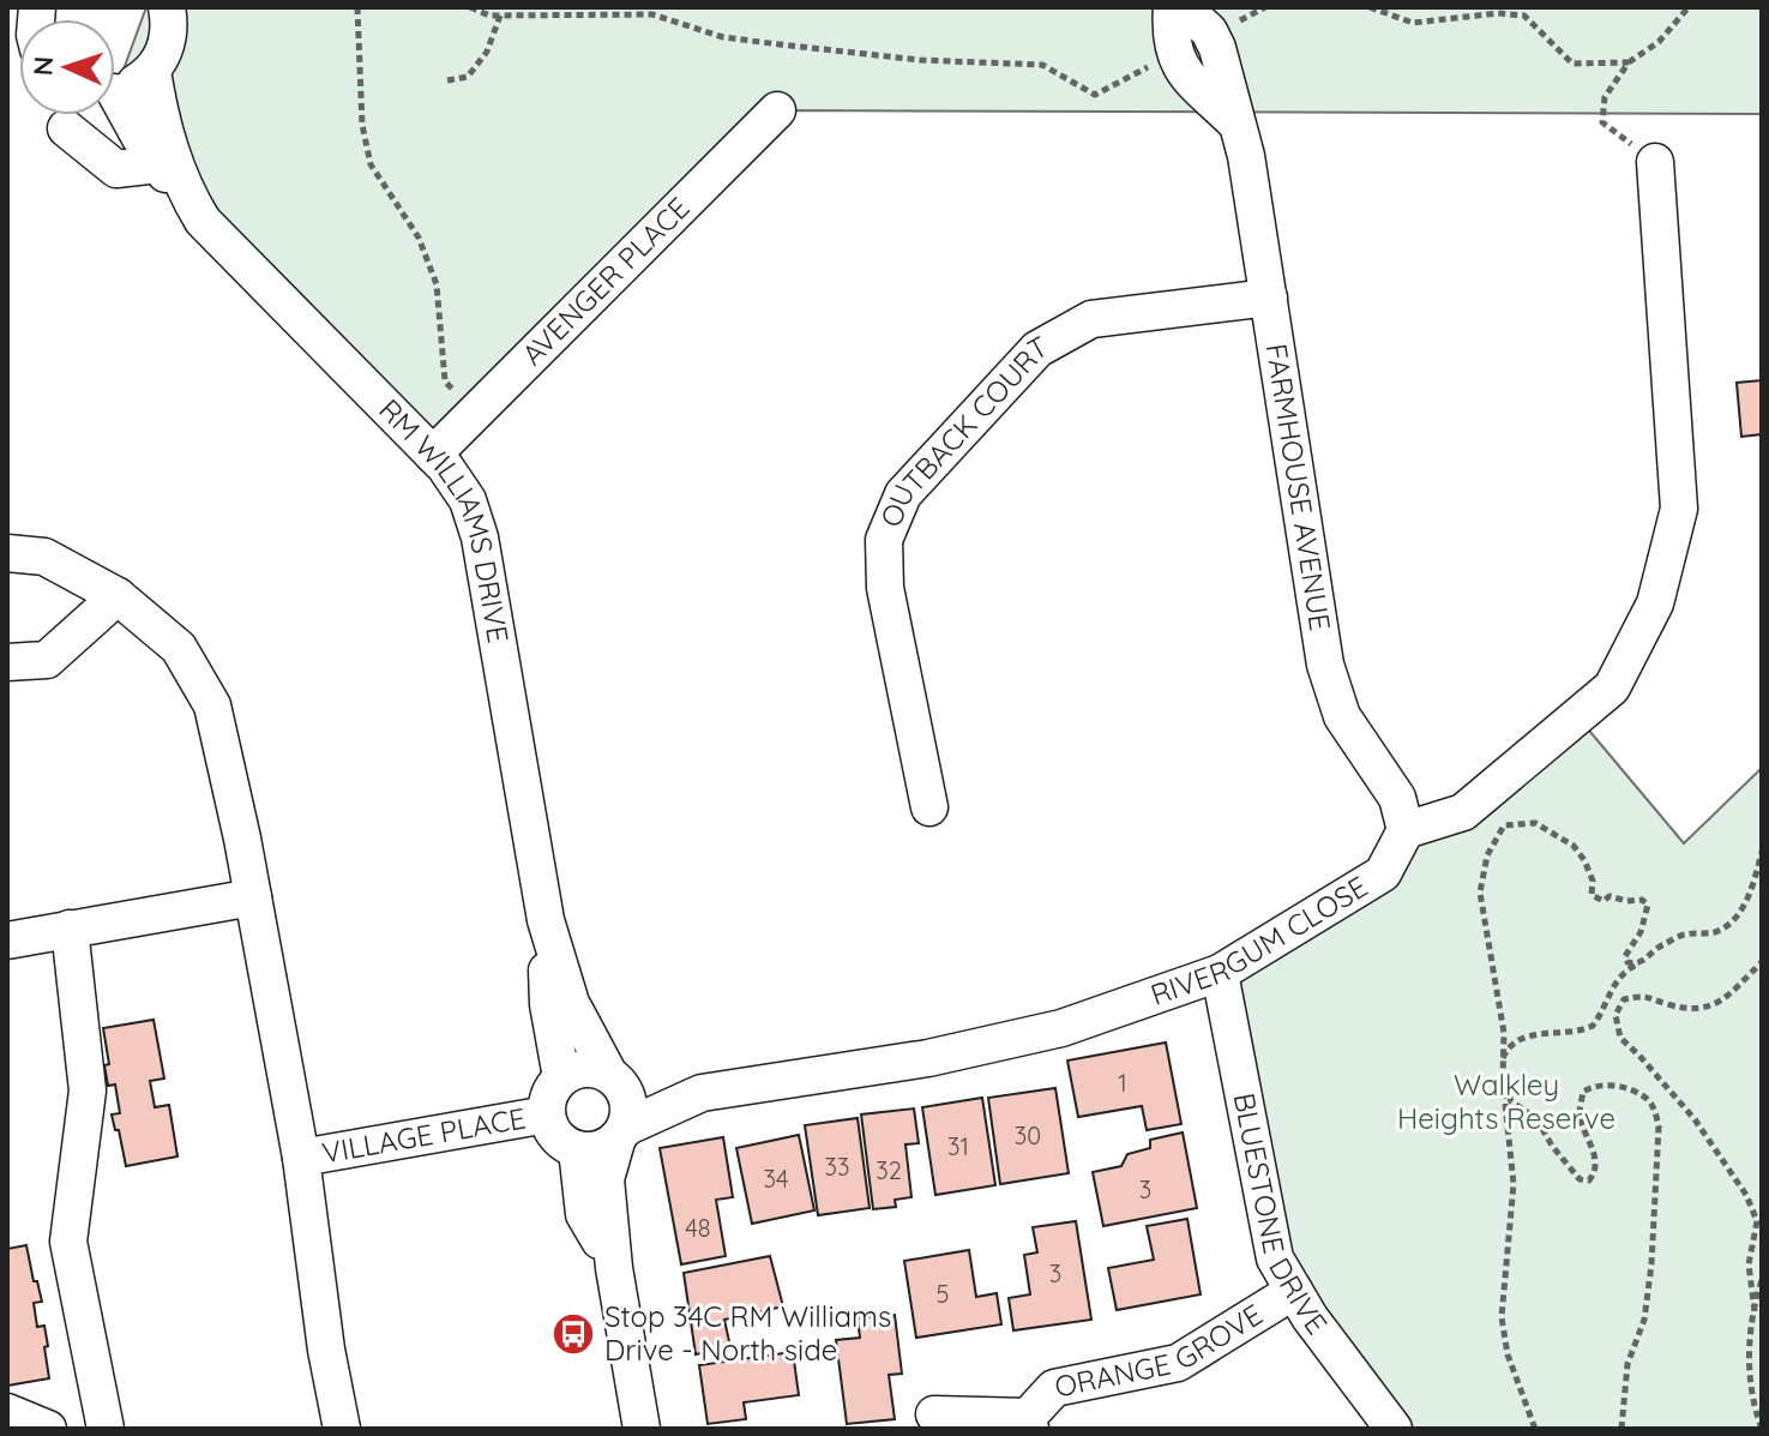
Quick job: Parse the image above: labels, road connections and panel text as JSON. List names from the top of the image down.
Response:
{
  "streets": {
    "street": [
      "AVENGER PLACE",
      "OUTBACK COURT",
      "FARMHOUSE AVENUE",
      "RM WILLIAMS DRIVE",
      "RIVERGUM CLOSE",
      "VILLAGE PLACE",
      "BLUESTONE DRIVE",
      "ORANGE GROVE"
    ]
  },
  "crossings": [
    ["AVENGER PLACE", "RM WILLIAMS DRIVE"],
    ["OUTBACK COURT", "FARMHOUSE AVENUE"],
    ["FARMHOUSE AVENUE", "RIVERGUM CLOSE"],
    ["RM WILLIAMS DRIVE", "RIVERGUM CLOSE"],
    ["RM WILLIAMS DRIVE", "VILLAGE PLACE"],
    ["RIVERGUM CLOSE", "VILLAGE PLACE"],
    ["RIVERGUM CLOSE", "BLUESTONE DRIVE"],
    ["BLUESTONE DRIVE", "ORANGE GROVE"]
  ],
  "parks": ["Walkley Heights Reserve"],
  "places": {
    "bus stop": ["Stop 34C RM Williams Drive - North side"]
  },
  "house_numbers": [
    "1",
    "30",
    "31",
    "33",
    "32",
    "34",
    "3",
    "48",
    "3",
    "5"
  ],
  "north": "left"
}
